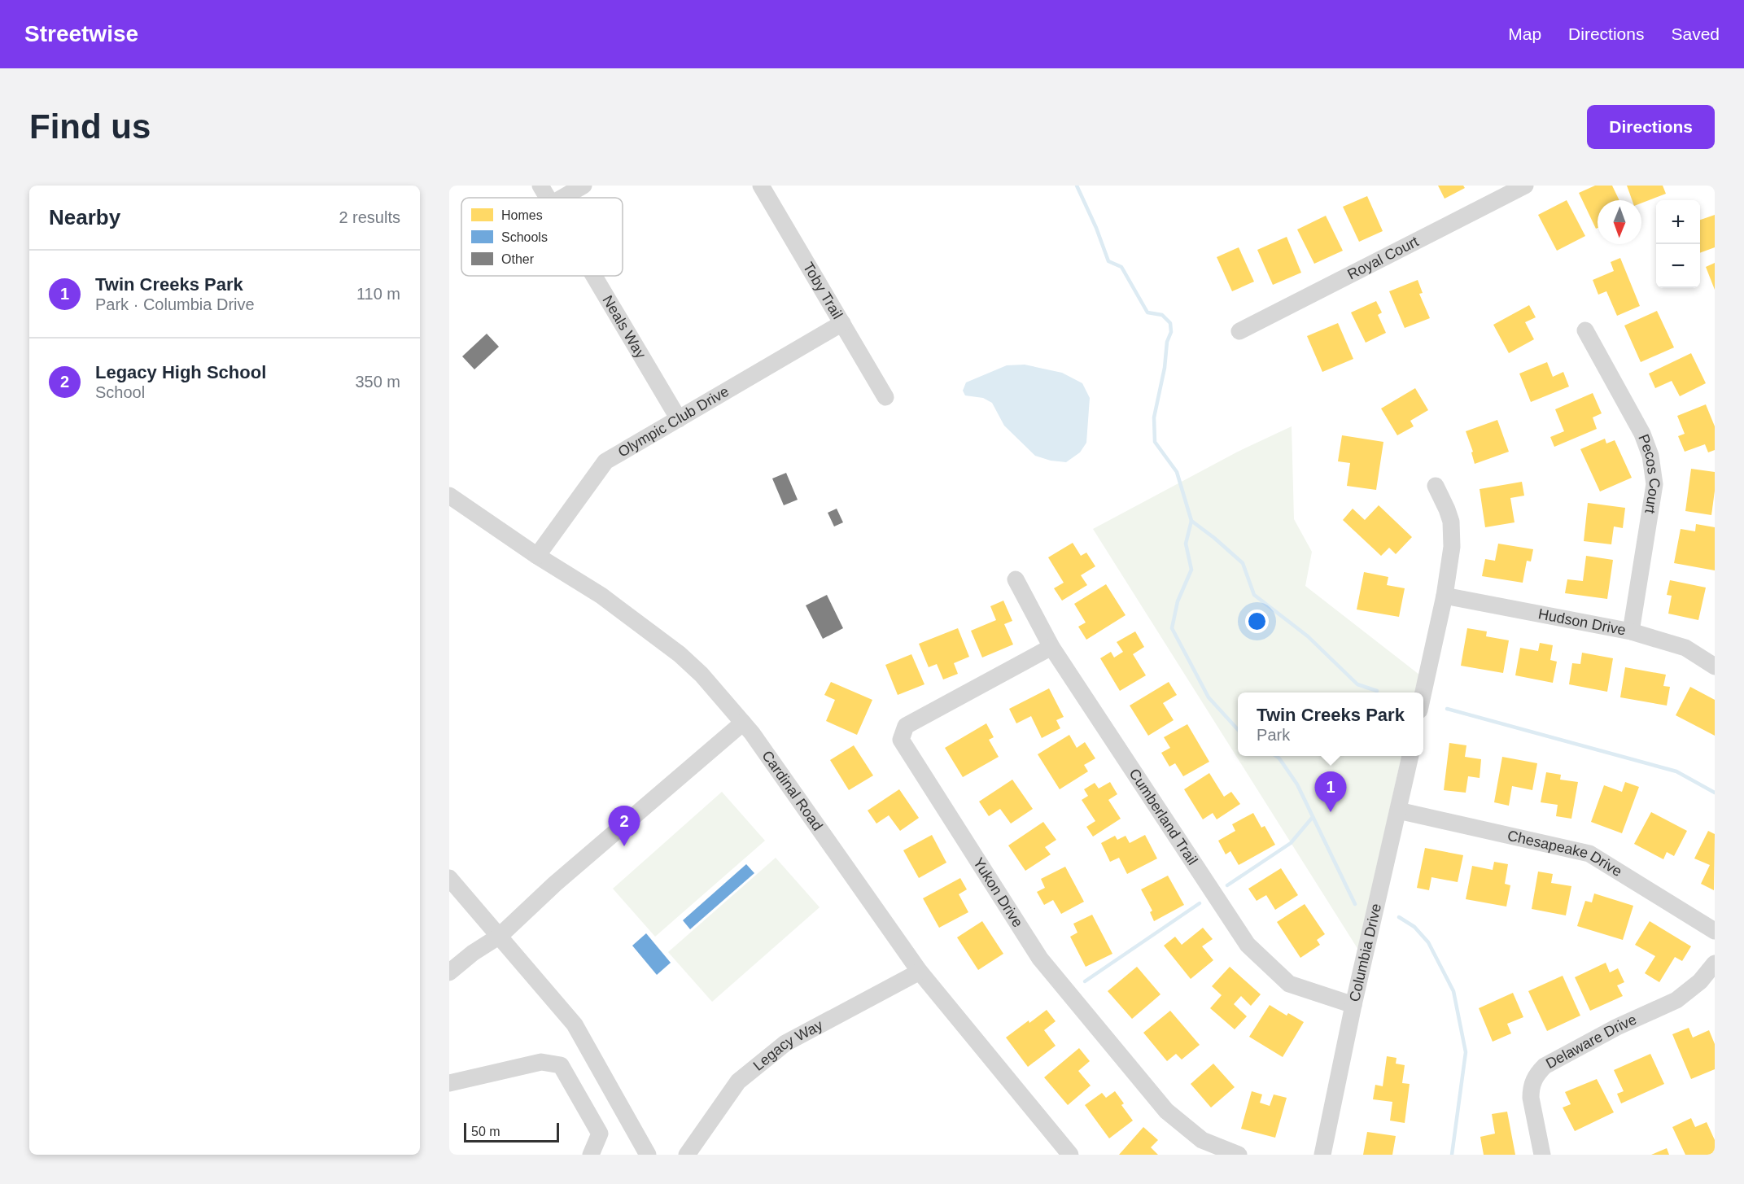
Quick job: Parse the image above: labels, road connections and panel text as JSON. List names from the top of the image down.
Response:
{
  "streets": {
    "street": [
      "Royal Court",
      "Toby Trail",
      "Neals Way",
      "Olympic Club Drive",
      "Pecos Court",
      "Hudson Drive",
      "Cardinal Road",
      "Cumberland Trail",
      "Chesapeake Drive",
      "Yukon Drive",
      "Columbia Drive",
      "Delaware Drive",
      "Legacy Way"
    ]
  },
  "crossings": [
    ["Toby Trail", "Olympic Club Drive"],
    ["Neals Way", "Olympic Club Drive"],
    ["Olympic Club Drive", "Cardinal Road"],
    ["Pecos Court", "Hudson Drive"],
    ["Cardinal Road", "Legacy Way"],
    ["Cumberland Trail", "Yukon Drive"],
    ["Cumberland Trail", "Columbia Drive"],
    ["Chesapeake Drive", "Columbia Drive"]
  ],
  "legend": ["Homes", "Schools", "Other"],
  "scale_bar": "50 m",
  "north": "bottom",
  "page": {
    "header": "Streetwise",
    "nav": ["Map", "Directions", "Saved"],
    "buttons": "Directions",
    "title": "Find us",
    "heading": ["Nearby", "2 results"],
    "map_buttons": ["+", "−"],
    "list": [
      {
        "mark": "1",
        "name": "Twin Creeks Park",
        "note": "Park · Columbia Drive",
        "value": "110 m"
      },
      {
        "mark": "2",
        "name": "Legacy High School",
        "note": "School",
        "value": "350 m"
      }
    ],
    "popup": ["Twin Creeks Park", "Park"],
    "pins": ["1", "2"],
    "scale": "50 m"
  }
}
